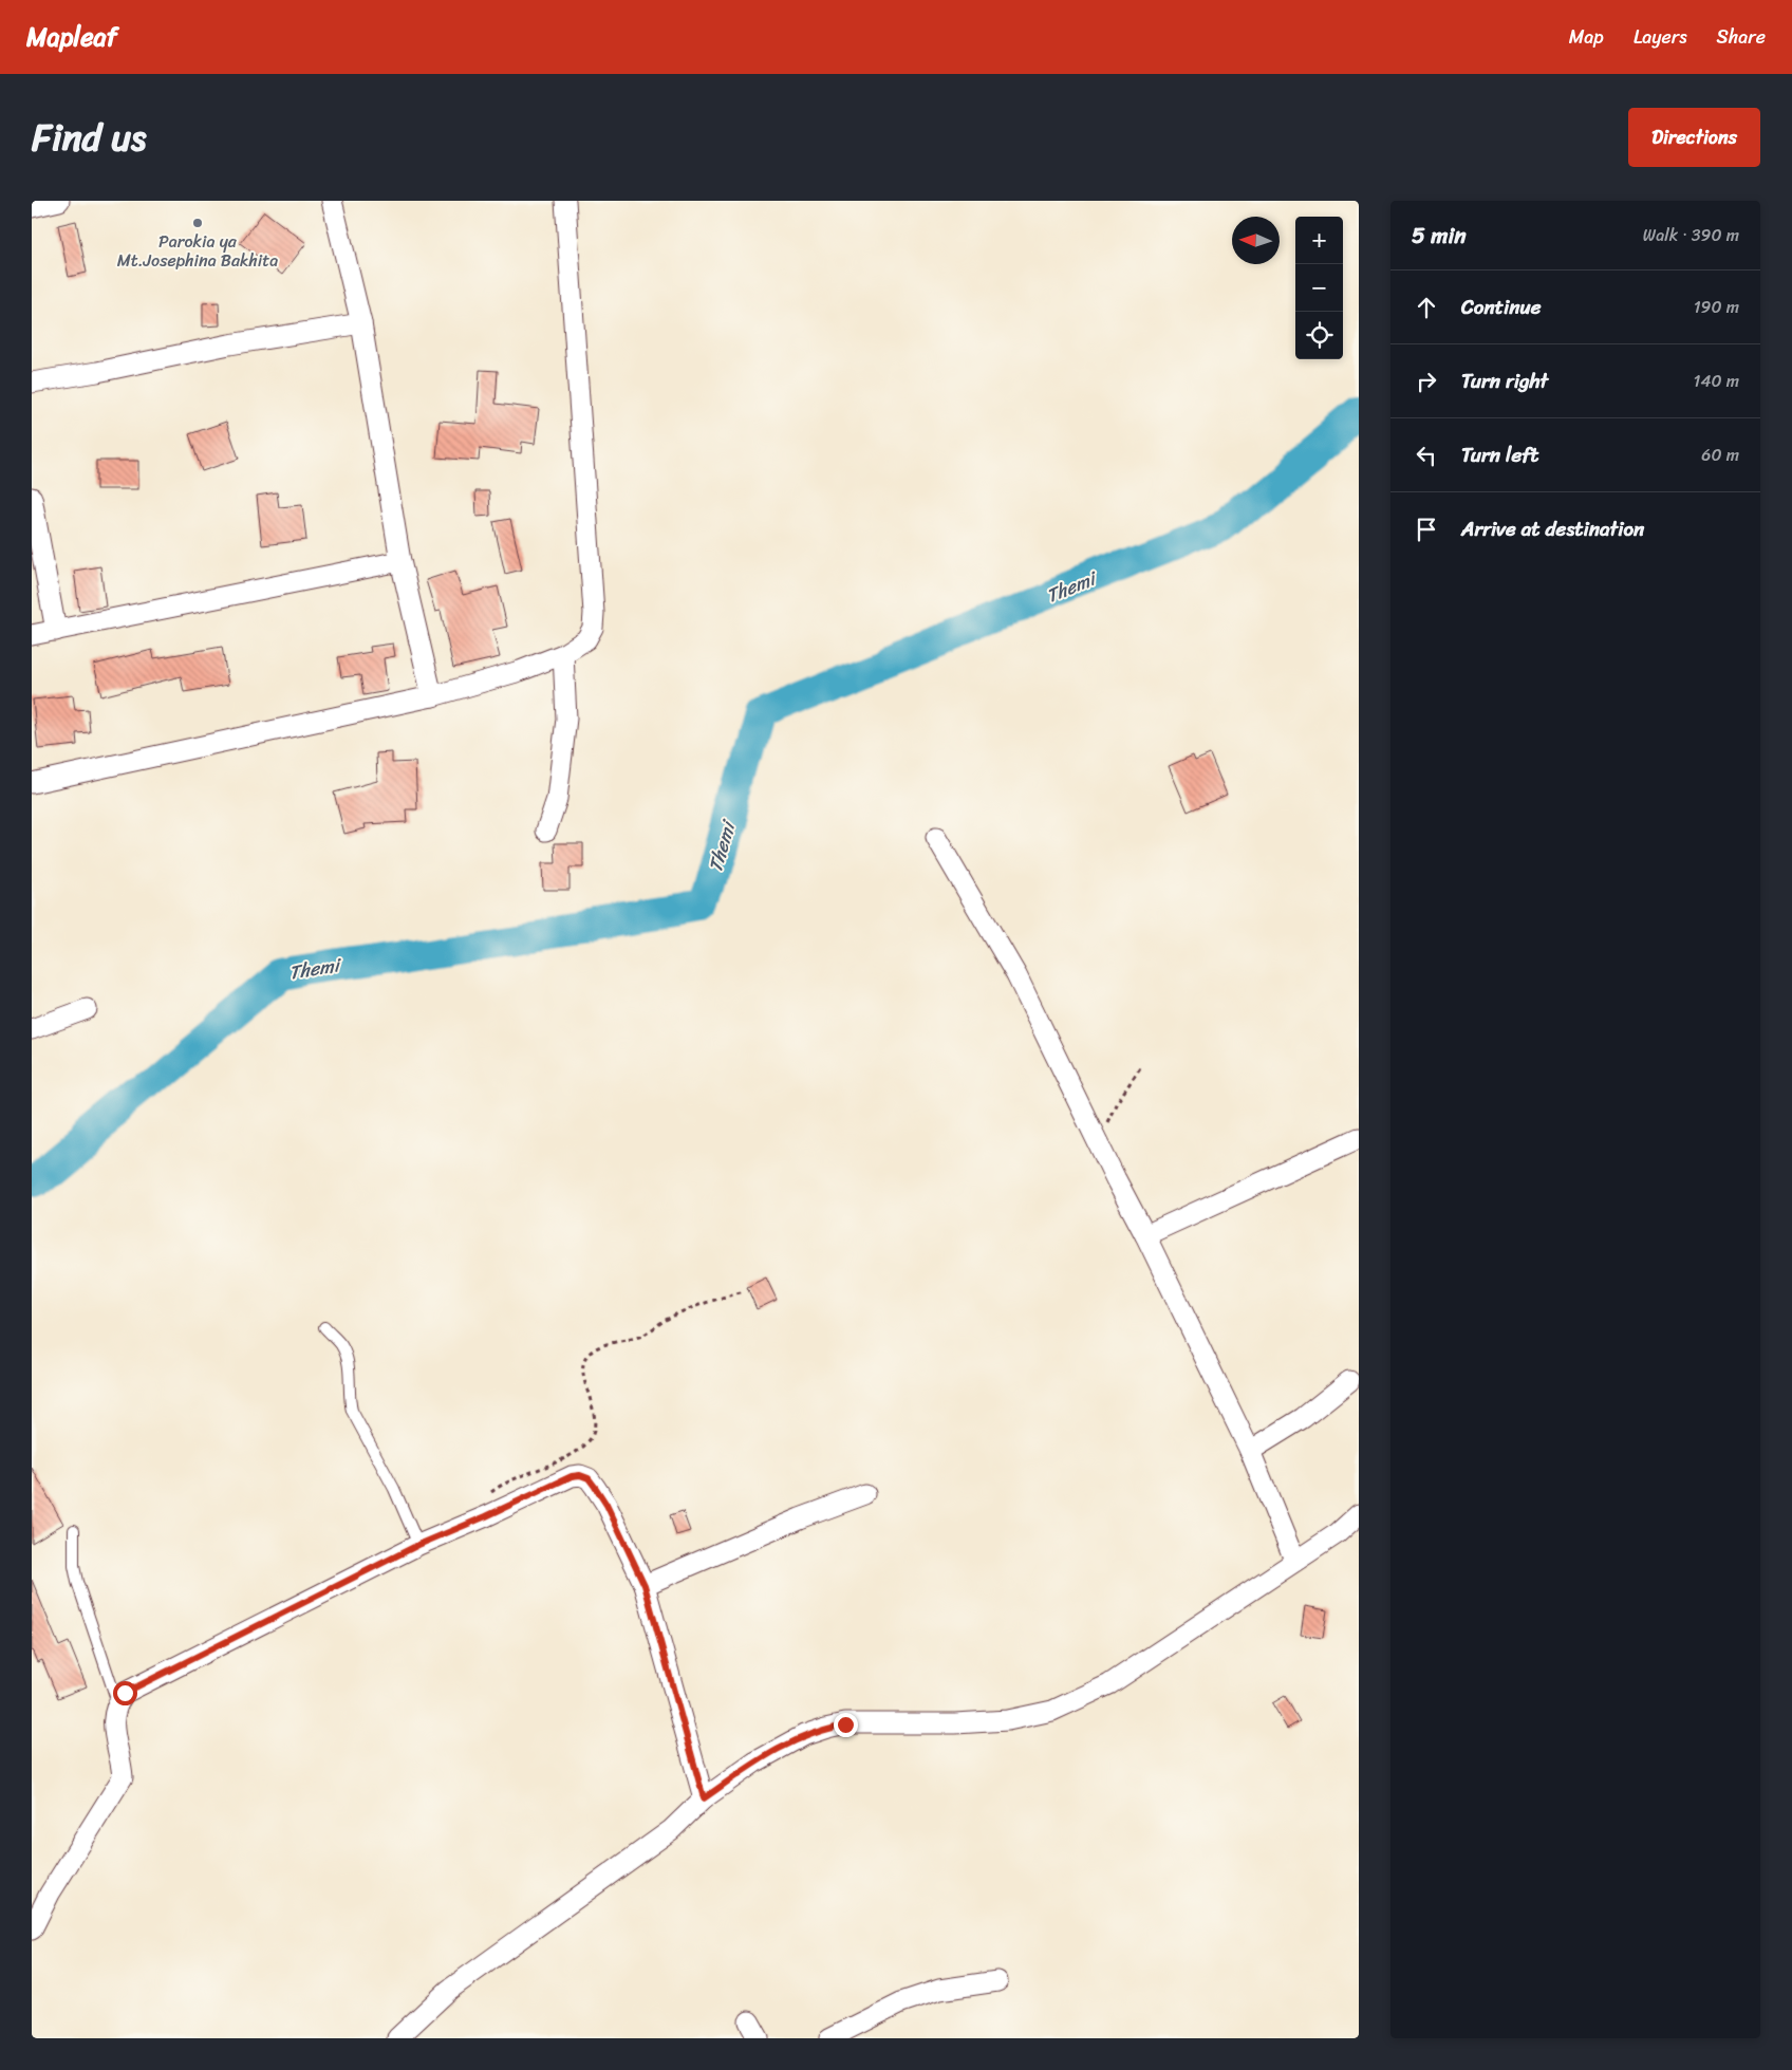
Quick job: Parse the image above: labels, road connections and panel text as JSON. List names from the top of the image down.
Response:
{
  "water": ["Themi"],
  "places": ["Parokia ya Mt.Josephina Bakhita"],
  "north": "left",
  "page": {
    "header": "Mapleaf",
    "nav": ["Map", "Layers", "Share"],
    "title": "Find us",
    "buttons": "Directions",
    "heading": ["5 min", "Walk · 390 m"],
    "map_buttons": ["+", "−"],
    "list": [
      ["Continue", "190 m"],
      ["Turn right", "140 m"],
      ["Turn left", "60 m"],
      "Arrive at destination"
    ]
  }
}
